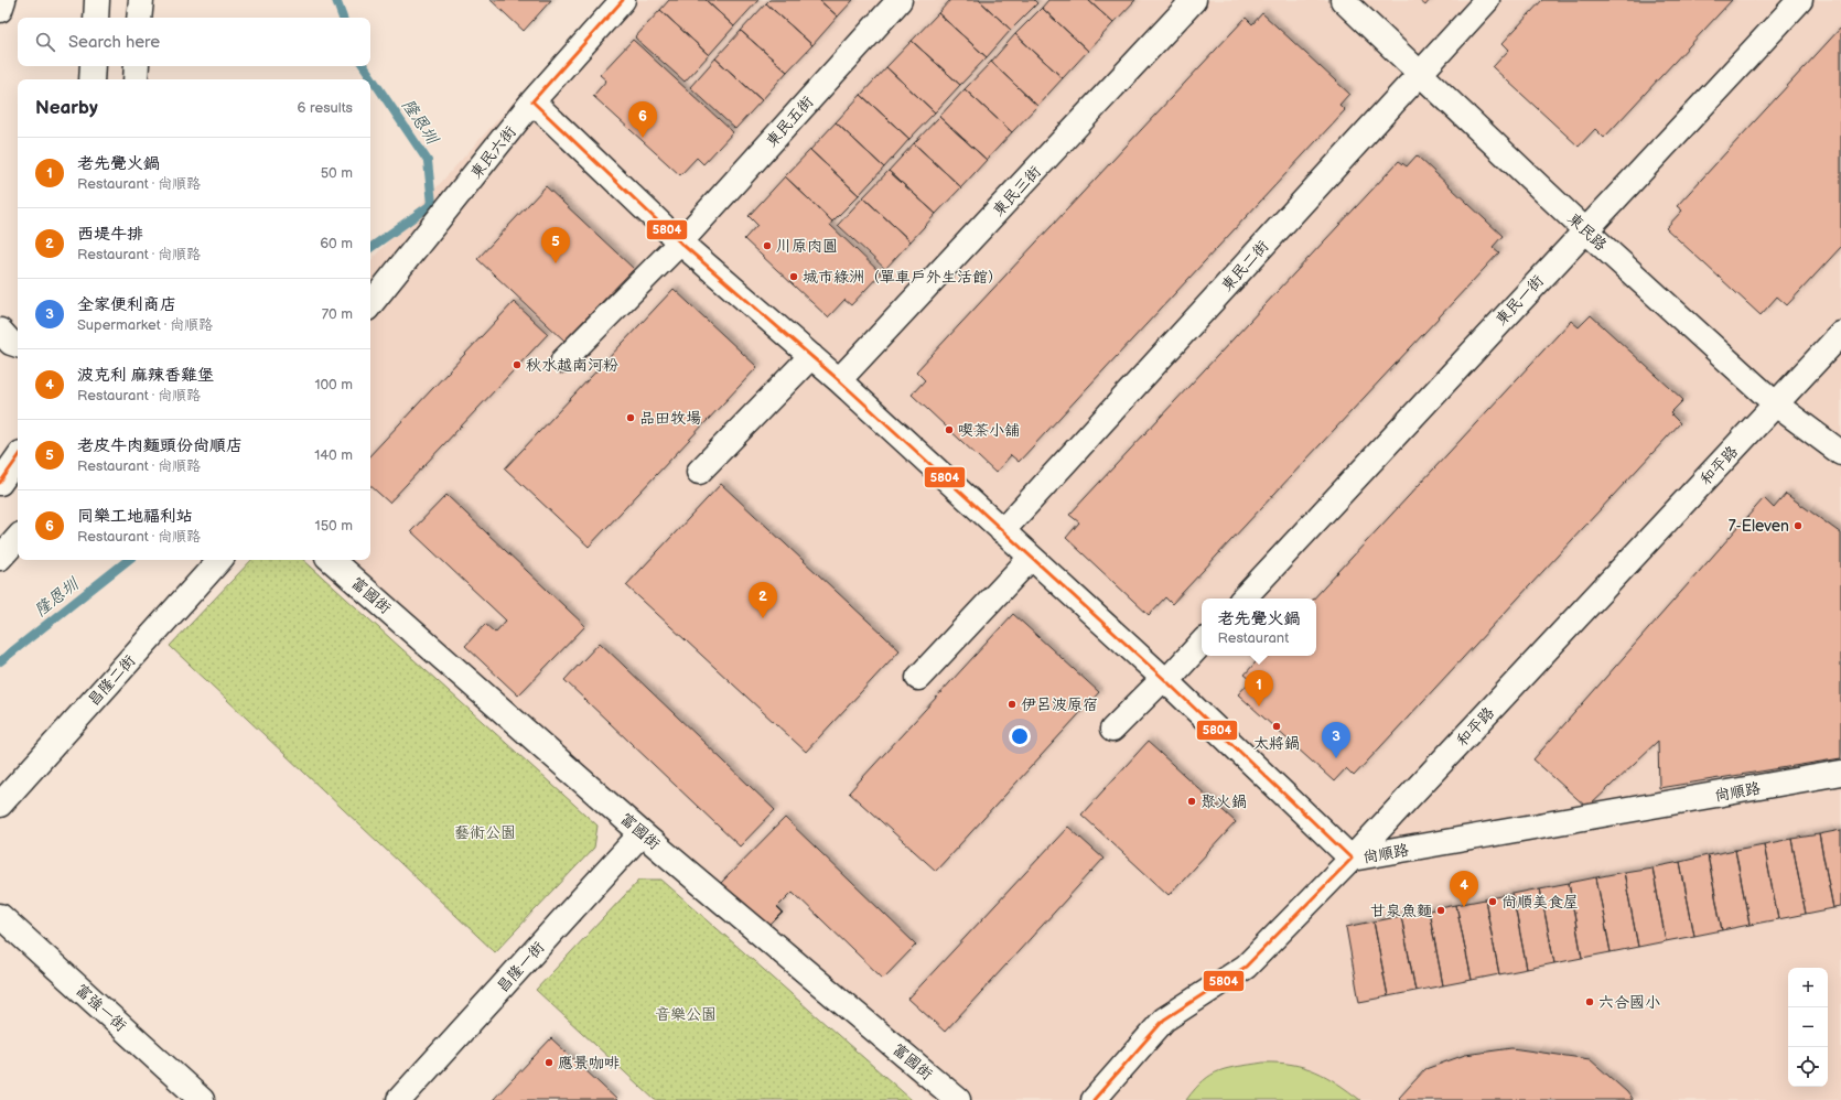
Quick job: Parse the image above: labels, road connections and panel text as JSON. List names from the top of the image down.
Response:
{
  "streets": {
    "street": [
      "東民五街",
      "東民六街",
      "東民三街",
      "東民路",
      "東民二街",
      "東民一街",
      "和平路",
      "富國街",
      "昌隆二街",
      "尚順路",
      "昌隆一街",
      "富強一街"
    ]
  },
  "crossings": [
    ["東民五街", "尚順路"],
    ["東民六街", "尚順路"],
    ["東民三街", "尚順路"],
    ["東民路", "東民二街"],
    ["東民路", "東民一街"],
    ["東民路", "和平路"],
    ["東民二街", "尚順路"],
    ["和平路", "尚順路"],
    ["富國街", "昌隆一街"]
  ],
  "water": ["隆恩圳"],
  "parks": ["藝術公園", "音樂公園"],
  "places": [
    "川原肉圓",
    "城市綠洲（單車戶外生活館）",
    "秋水越南河粉",
    "品田牧場",
    "喫茶小舖",
    "7-Eleven",
    "伊呂波原宿",
    "太將鍋",
    "聚火鍋",
    "尚順美食屋",
    "甘泉魚麵",
    "六合國小",
    "應景咖啡"
  ],
  "lines": ["transit line 5804"],
  "page": {
    "search": "Search here",
    "heading": ["Nearby", "6 results"],
    "pins": [
      "6",
      "5",
      "2",
      "1",
      "3",
      "4"
    ],
    "list": [
      {
        "mark": "1",
        "name": "老先覺火鍋",
        "note": "Restaurant · 尚順路",
        "value": "50 m"
      },
      {
        "mark": "2",
        "name": "西堤牛排",
        "note": "Restaurant · 尚順路",
        "value": "60 m"
      },
      {
        "mark": "3",
        "name": "全家便利商店",
        "note": "Supermarket · 尚順路",
        "value": "70 m"
      },
      {
        "mark": "4",
        "name": "波克利 麻辣香雞堡",
        "note": "Restaurant · 尚順路",
        "value": "100 m"
      },
      {
        "mark": "5",
        "name": "老皮牛肉麵頭份尚順店",
        "note": "Restaurant · 尚順路",
        "value": "140 m"
      },
      {
        "mark": "6",
        "name": "同樂工地福利站",
        "note": "Restaurant · 尚順路",
        "value": "150 m"
      }
    ],
    "popup": ["老先覺火鍋", "Restaurant"],
    "map_buttons": ["+", "−"]
  }
}
